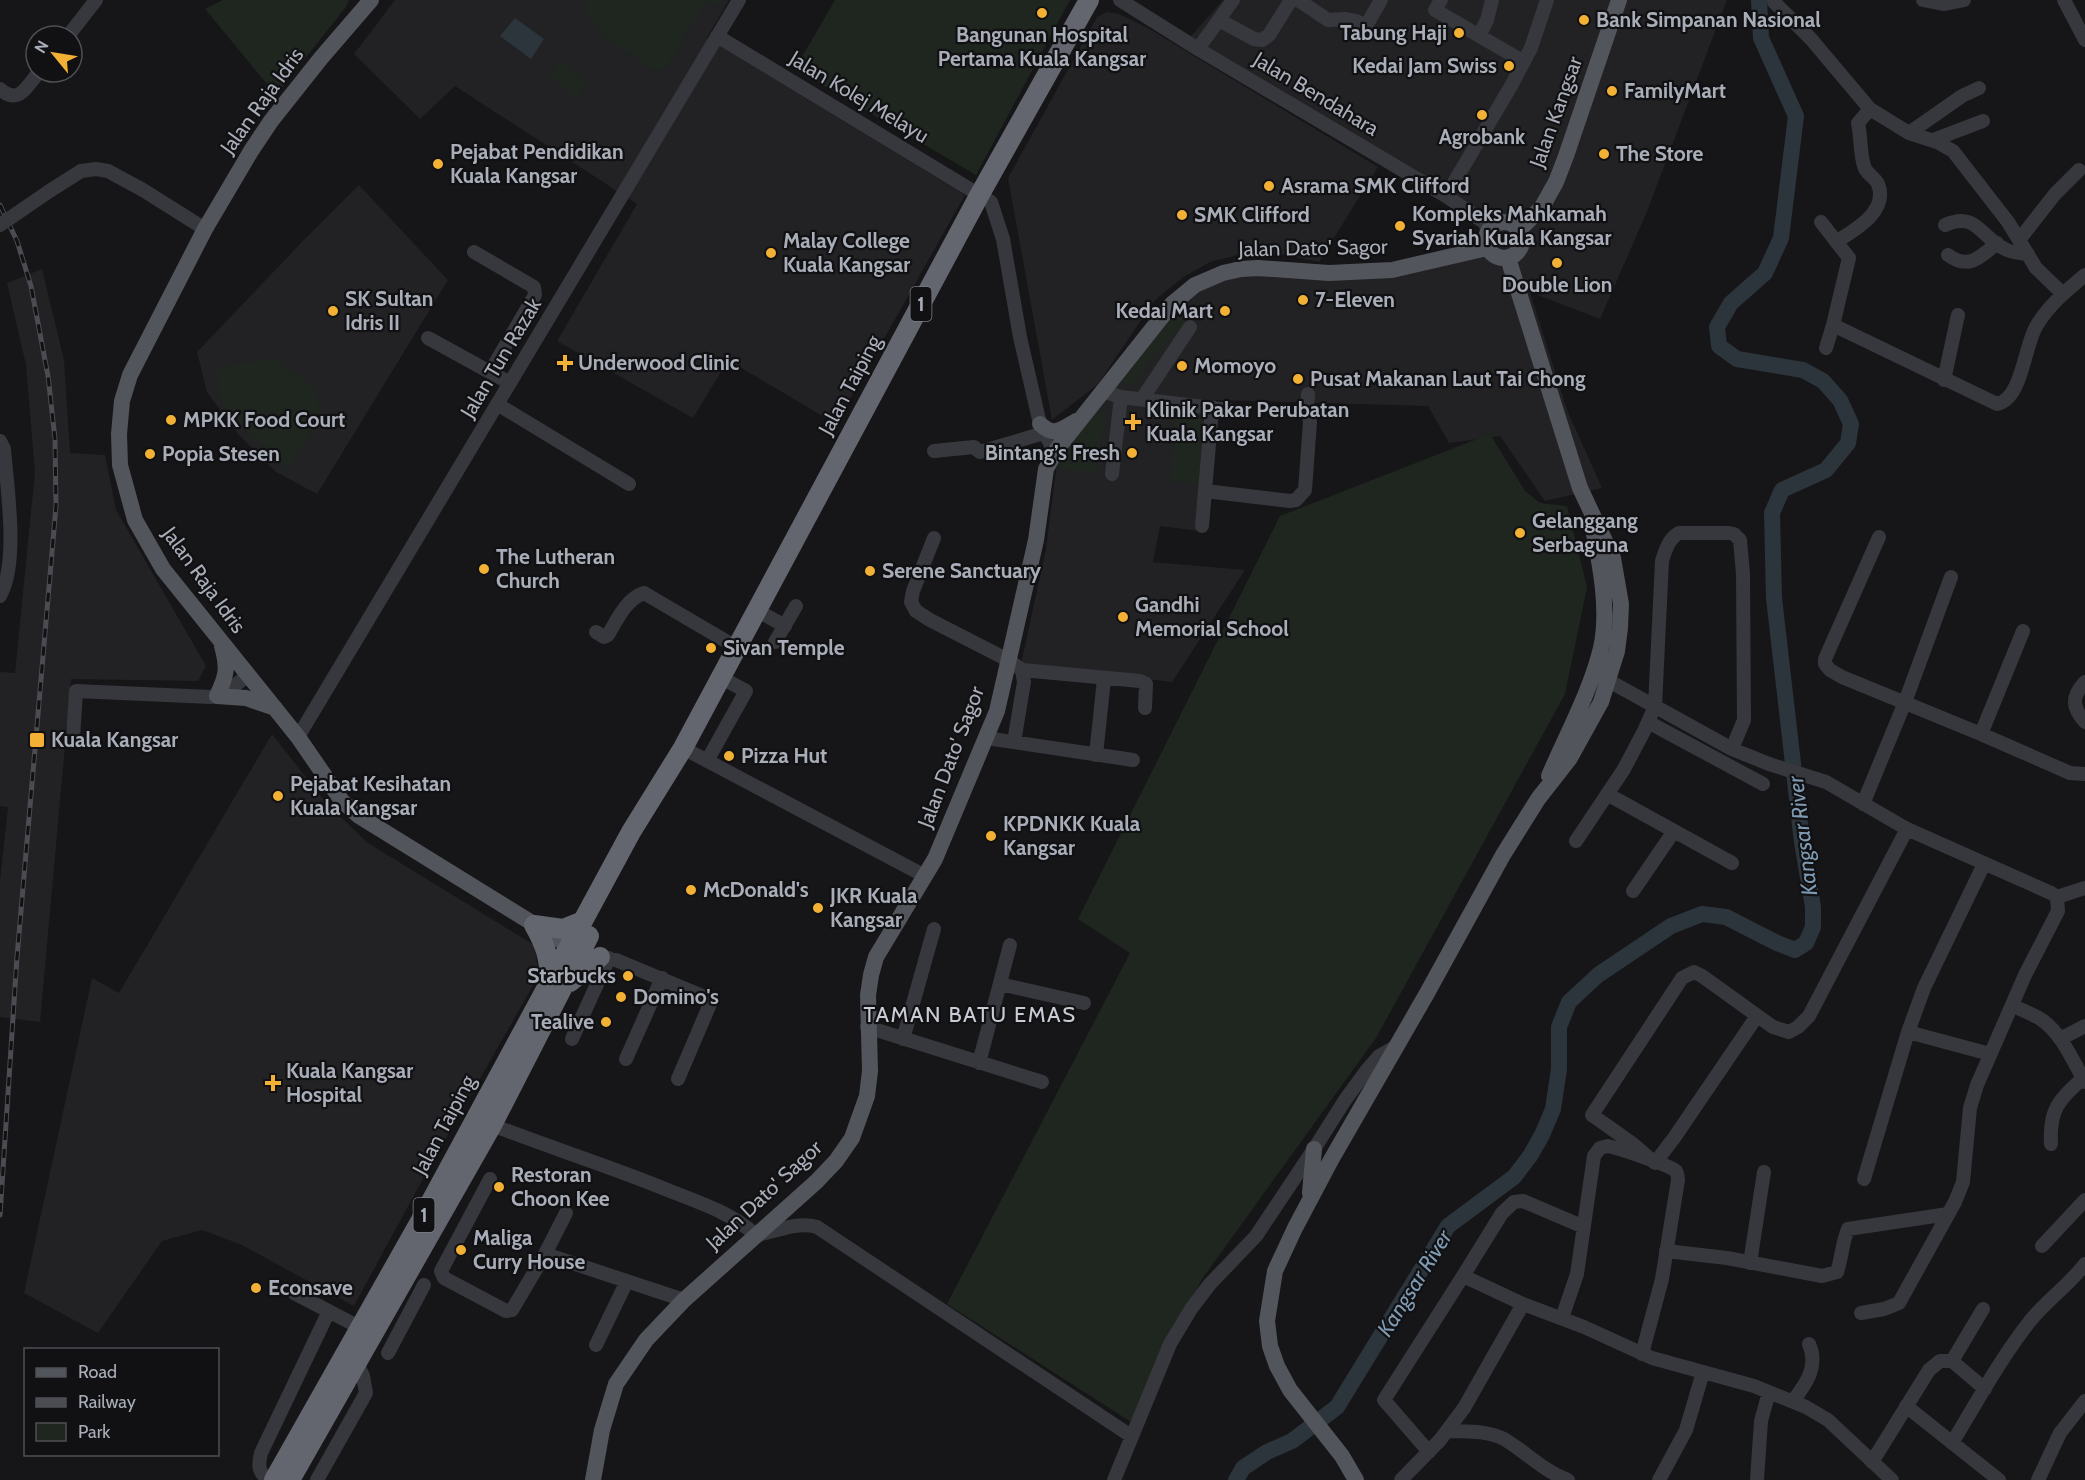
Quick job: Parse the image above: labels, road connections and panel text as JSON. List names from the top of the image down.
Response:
{
  "streets": {
    "highway": ["1", "Jalan Taiping"],
    "main road": ["Jalan Raja Idris", "Jalan Kangsar", "Jalan Dato' Sagor"],
    "street": ["Jalan Bendahara", "Jalan Kolej Melayu", "Jalan Tun Razak"]
  },
  "crossings": [
    ["Jalan Bendahara", "Jalan Kangsar"],
    ["Jalan Bendahara", "Jalan Dato' Sagor"],
    ["Jalan Kolej Melayu", "Jalan Tun Razak"],
    ["Jalan Kolej Melayu", "Jalan Taiping"],
    ["Jalan Raja Idris", "Jalan Tun Razak"],
    ["Jalan Raja Idris", "Jalan Taiping"],
    ["Jalan Kangsar", "Jalan Dato' Sagor"]
  ],
  "districts": ["TAMAN BATU EMAS"],
  "water": ["Kangsar River"],
  "places": {
    "other": [
      "Bangunan Hospital Pertama Kuala Kangsar",
      "Bank Simpanan Nasional",
      "Tabung Haji",
      "Kedai Jam Swiss",
      "FamilyMart",
      "Agrobank",
      "The Store",
      "Pejabat Pendidikan Kuala Kangsar",
      "Asrama SMK Clifford",
      "SMK Clifford",
      "Kompleks Mahkamah Syariah Kuala Kangsar",
      "Malay College Kuala Kangsar",
      "Double Lion",
      "7-Eleven",
      "SK Sultan Idris II",
      "Kedai Mart",
      "Momoyo",
      "Pusat Makanan Laut Tai Chong",
      "MPKK Food Court",
      "Bintang’s Fresh",
      "Popia Stesen",
      "Gelanggang Serbaguna",
      "The Lutheran Church",
      "Serene Sanctuary",
      "Gandhi Memorial School",
      "Sivan Temple",
      "Pizza Hut",
      "Pejabat Kesihatan Kuala Kangsar",
      "KPDNKK Kuala Kangsar",
      "McDonald's",
      "JKR Kuala Kangsar",
      "Starbucks",
      "Domino's",
      "Tealive",
      "Restoran Choon Kee",
      "Maliga Curry House",
      "Econsave"
    ],
    "health": ["Underwood Clinic", "Klinik Pakar Perubatan Kuala Kangsar", "Kuala Kangsar Hospital"],
    "transit": ["Kuala Kangsar"]
  },
  "legend": ["Road", "Railway", "Park"],
  "north": "top left"
}
